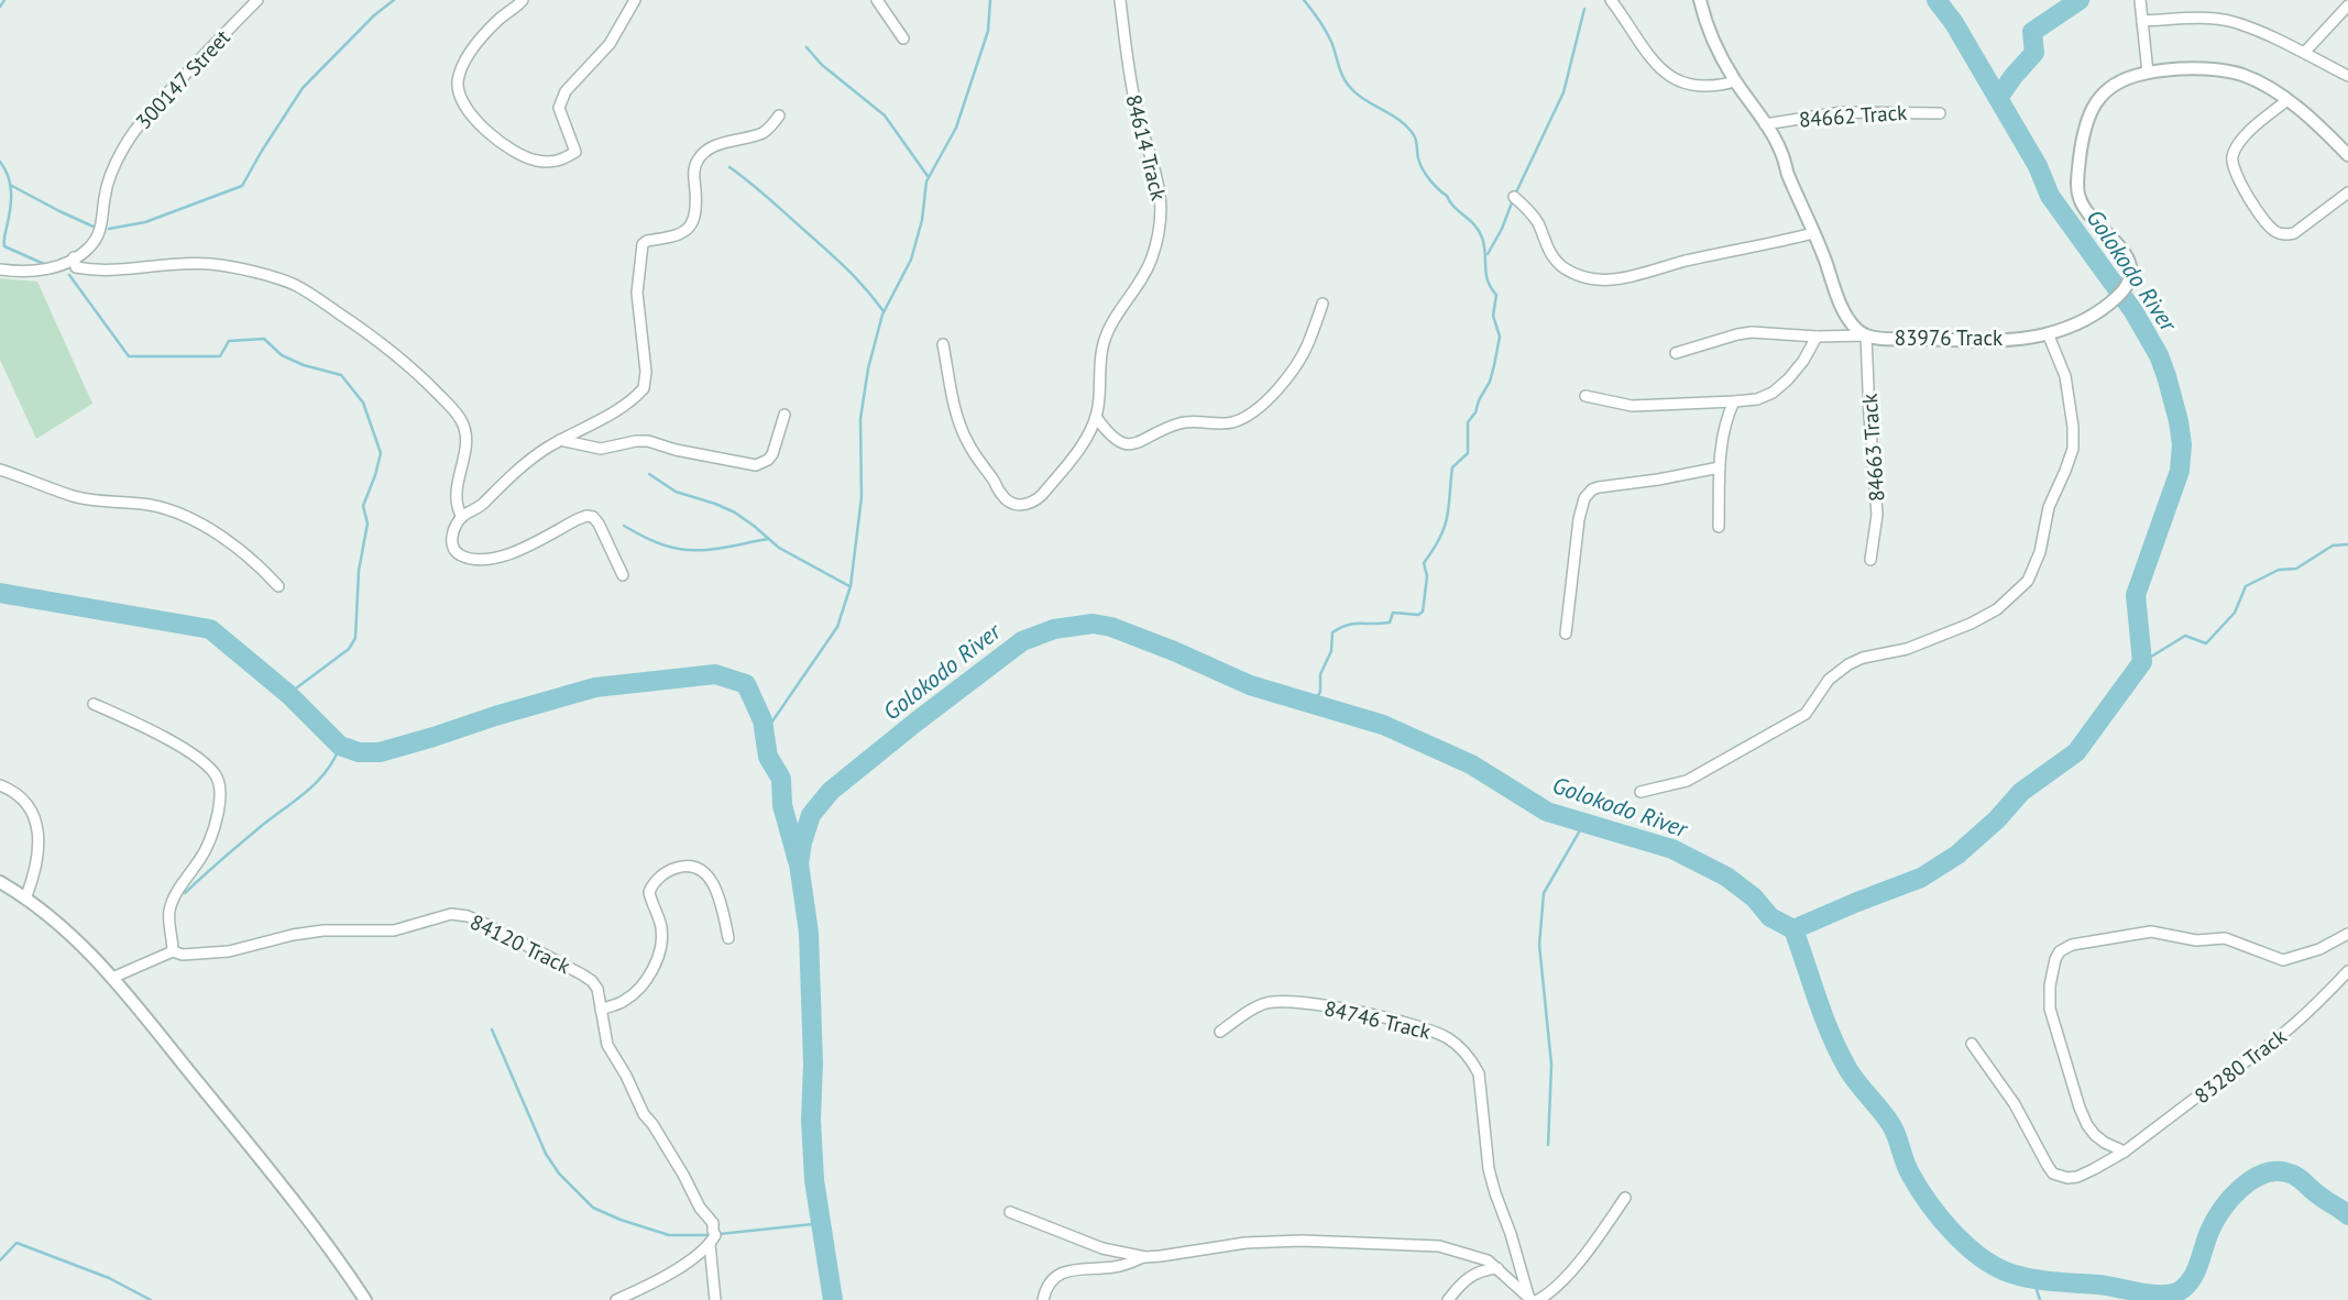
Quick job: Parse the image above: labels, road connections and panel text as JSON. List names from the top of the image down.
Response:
{
  "streets": {
    "street": [
      "300147 Street",
      "84662 Track",
      "84614 Track",
      "83976 Track",
      "84663 Track",
      "84120 Track",
      "84746 Track",
      "83280 Track"
    ]
  },
  "crossings": [
    ["84662 Track", "83976 Track"],
    ["83976 Track", "84663 Track"]
  ],
  "water": ["Golokodo River"]
}
